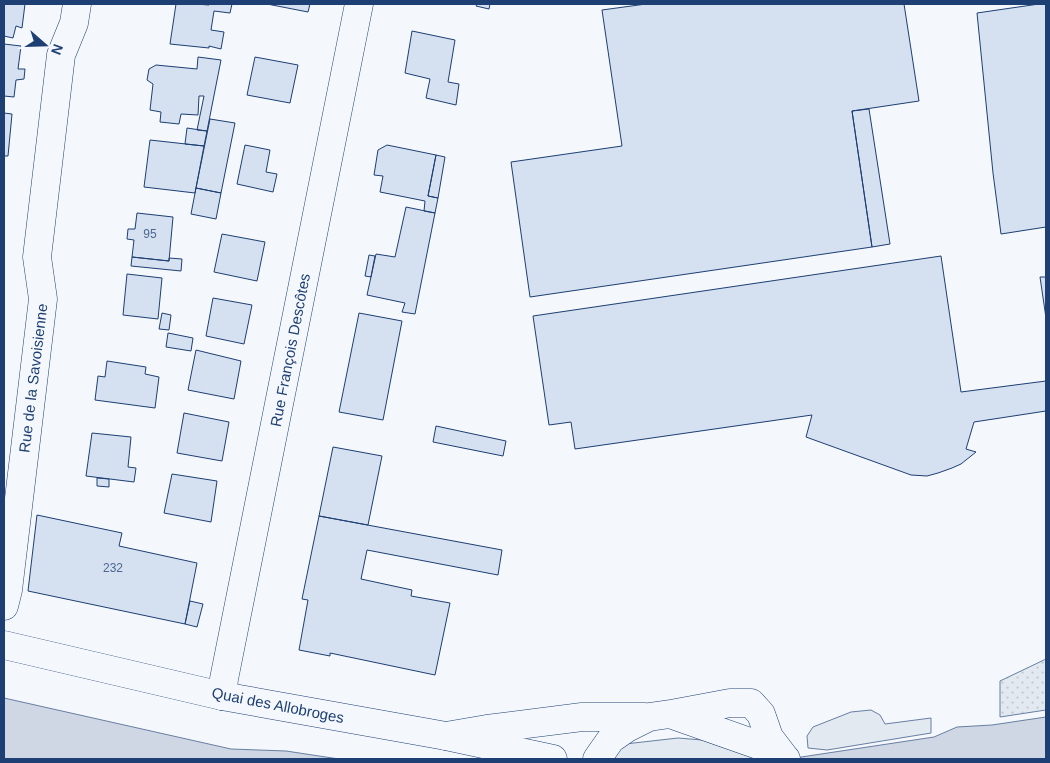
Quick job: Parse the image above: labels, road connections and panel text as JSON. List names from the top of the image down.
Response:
{
  "streets": {
    "street": ["Rue François Descôtes", "Rue de la Savoisienne", "Quai des Allobroges"]
  },
  "crossings": [
    ["Rue François Descôtes", "Quai des Allobroges"]
  ],
  "house_numbers": ["95", "232"],
  "north": "right"
}
